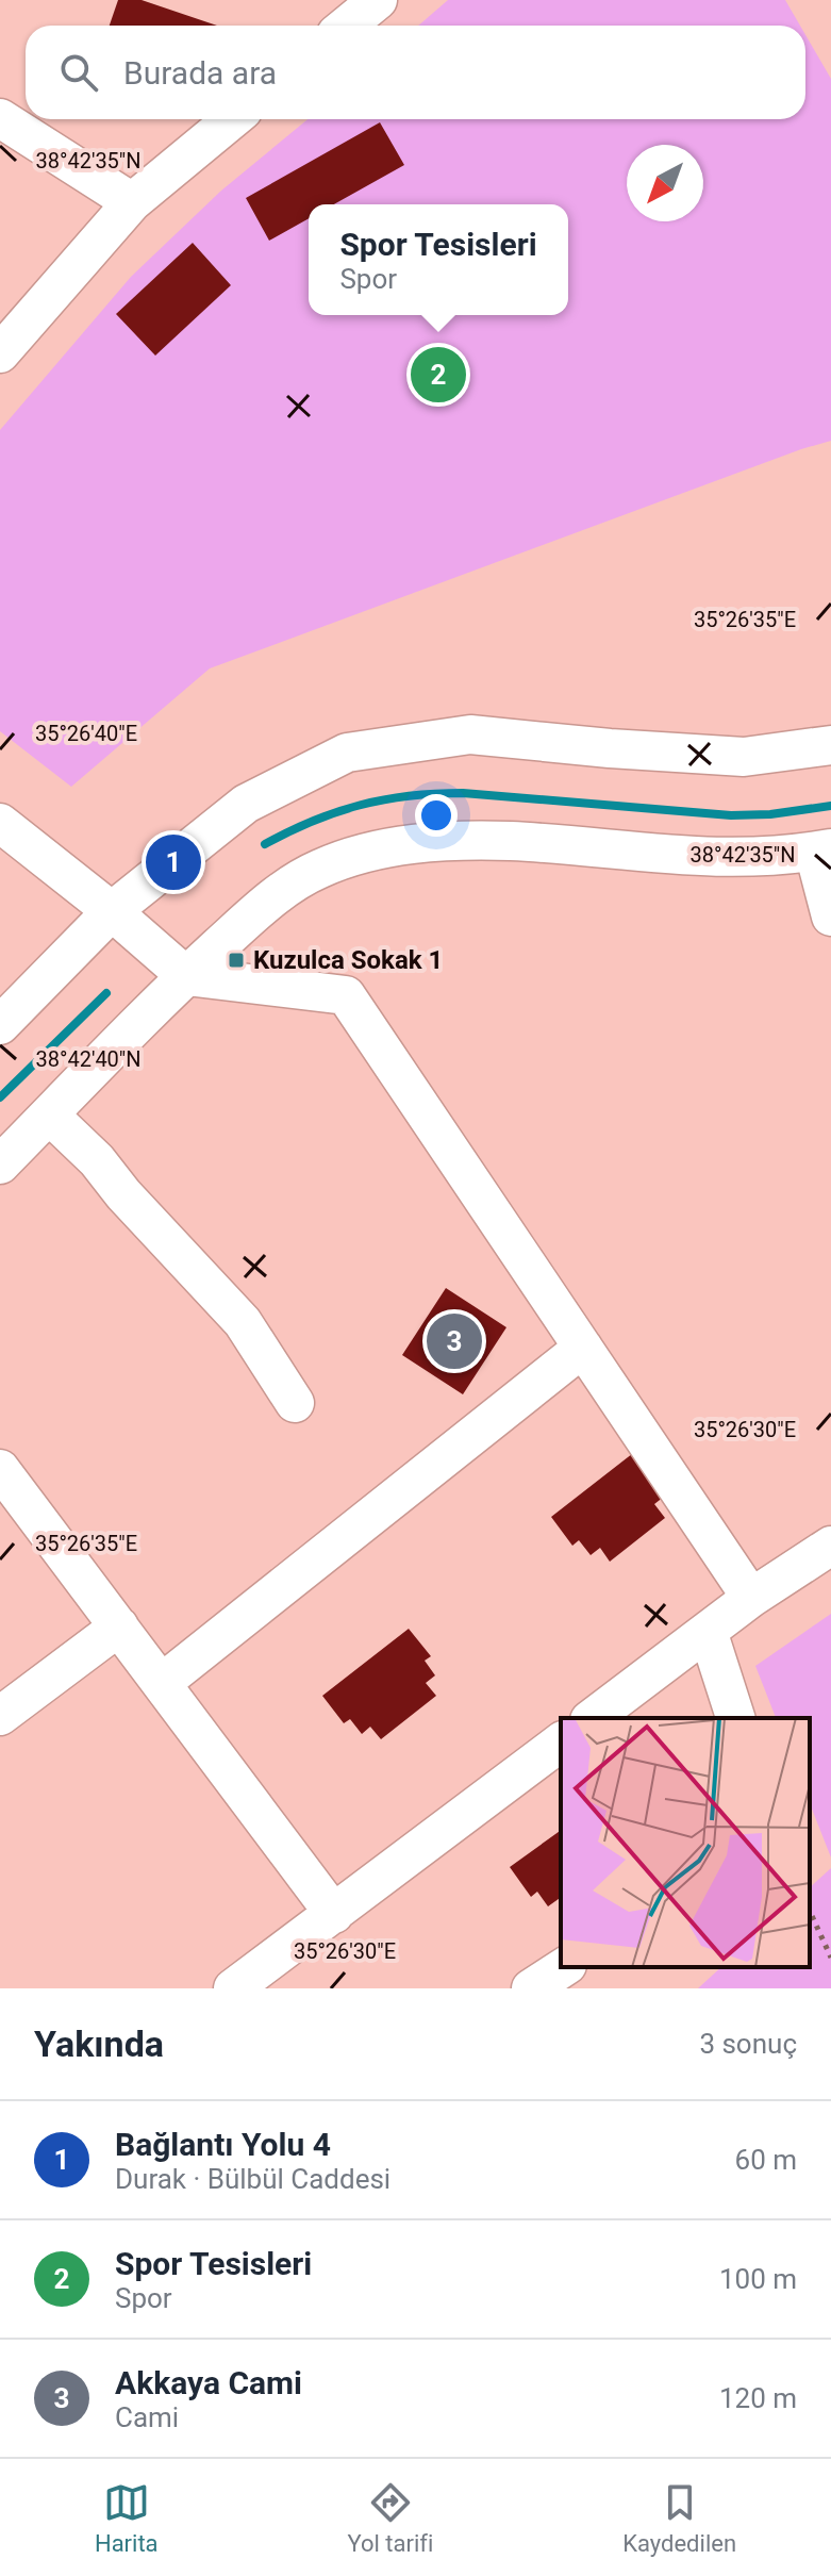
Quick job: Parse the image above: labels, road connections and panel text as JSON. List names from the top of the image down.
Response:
{
  "places": {
    "transit": ["Kuzulca Sokak 1"]
  },
  "north": "bottom left",
  "page": {
    "search": "Burada ara",
    "popup": ["Spor Tesisleri", "Spor"],
    "pins": ["2", "1", "3"],
    "heading": ["Yakında", "3 sonuç"],
    "list": [
      {
        "mark": "1",
        "name": "Bağlantı Yolu 4",
        "note": "Durak · Bülbül Caddesi",
        "value": "60 m"
      },
      {
        "mark": "2",
        "name": "Spor Tesisleri",
        "note": "Spor",
        "value": "100 m"
      },
      {
        "mark": "3",
        "name": "Akkaya Cami",
        "note": "Cami",
        "value": "120 m"
      }
    ],
    "nav": ["Harita", "Yol tarifi", "Kaydedilen"]
  },
  "coordinates": [
    "38°42'35\"N",
    "35°26'35\"E",
    "35°26'40\"E",
    "38°42'40\"N",
    "35°26'30\"E"
  ]
}
